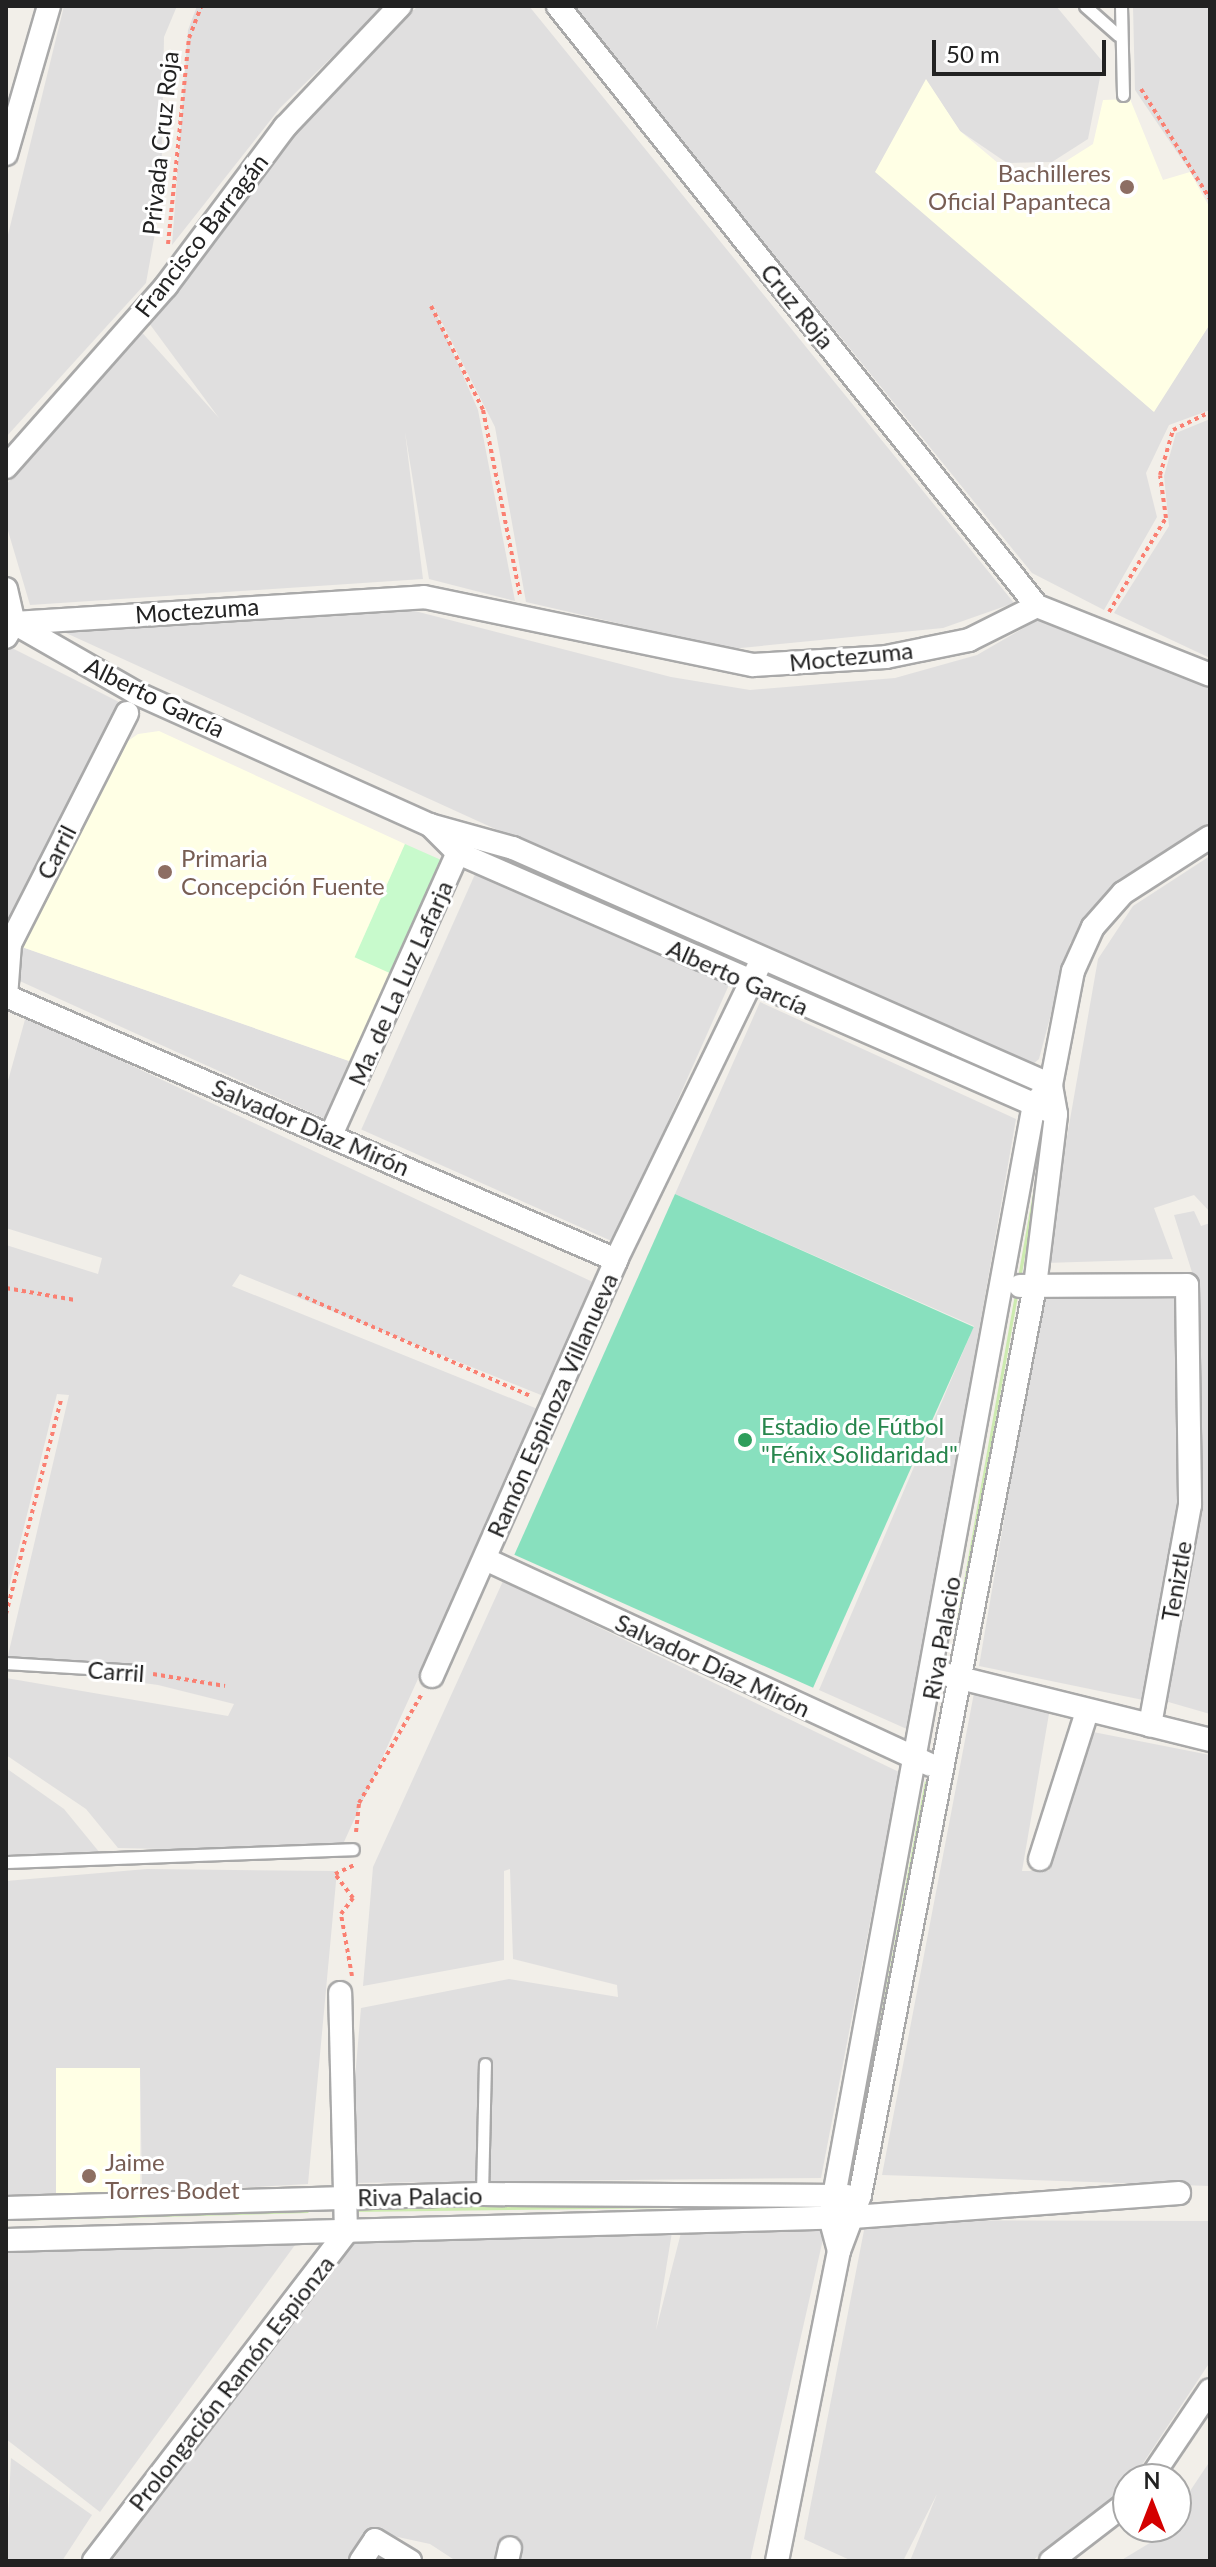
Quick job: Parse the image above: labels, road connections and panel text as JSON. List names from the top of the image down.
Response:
{
  "streets": {
    "street": [
      "Francisco Barragán",
      "Cruz Roja",
      "Moctezuma",
      "Alberto García",
      "Carril",
      "Ma. de La Luz Lafarja",
      "Salvador Díaz Mirón",
      "Ramón Espinoza Villanueva",
      "Teniztle",
      "Riva Palacio",
      "Prolongación Ramón Espionza"
    ],
    "path": ["Privada Cruz Roja"]
  },
  "crossings": [
    ["Privada Cruz Roja", "Francisco Barragán"],
    ["Cruz Roja", "Moctezuma"],
    ["Moctezuma", "Alberto García"],
    ["Alberto García", "Ma. de La Luz Lafarja"],
    ["Alberto García", "Ramón Espinoza Villanueva"],
    ["Alberto García", "Riva Palacio"],
    ["Carril", "Salvador Díaz Mirón"],
    ["Ma. de La Luz Lafarja", "Salvador Díaz Mirón"],
    ["Salvador Díaz Mirón", "Ramón Espinoza Villanueva"],
    ["Salvador Díaz Mirón", "Riva Palacio"],
    ["Teniztle", "Riva Palacio"],
    ["Riva Palacio", "Prolongación Ramón Espionza"]
  ],
  "places": [
    "Bachilleres Oficial Papanteca",
    "Primaria Concepción Fuente",
    "Estadio de Fútbol \"Fénix Solidaridad\"",
    "Jaime Torres Bodet"
  ],
  "scale_bar": "50 m",
  "north": "top"
}
